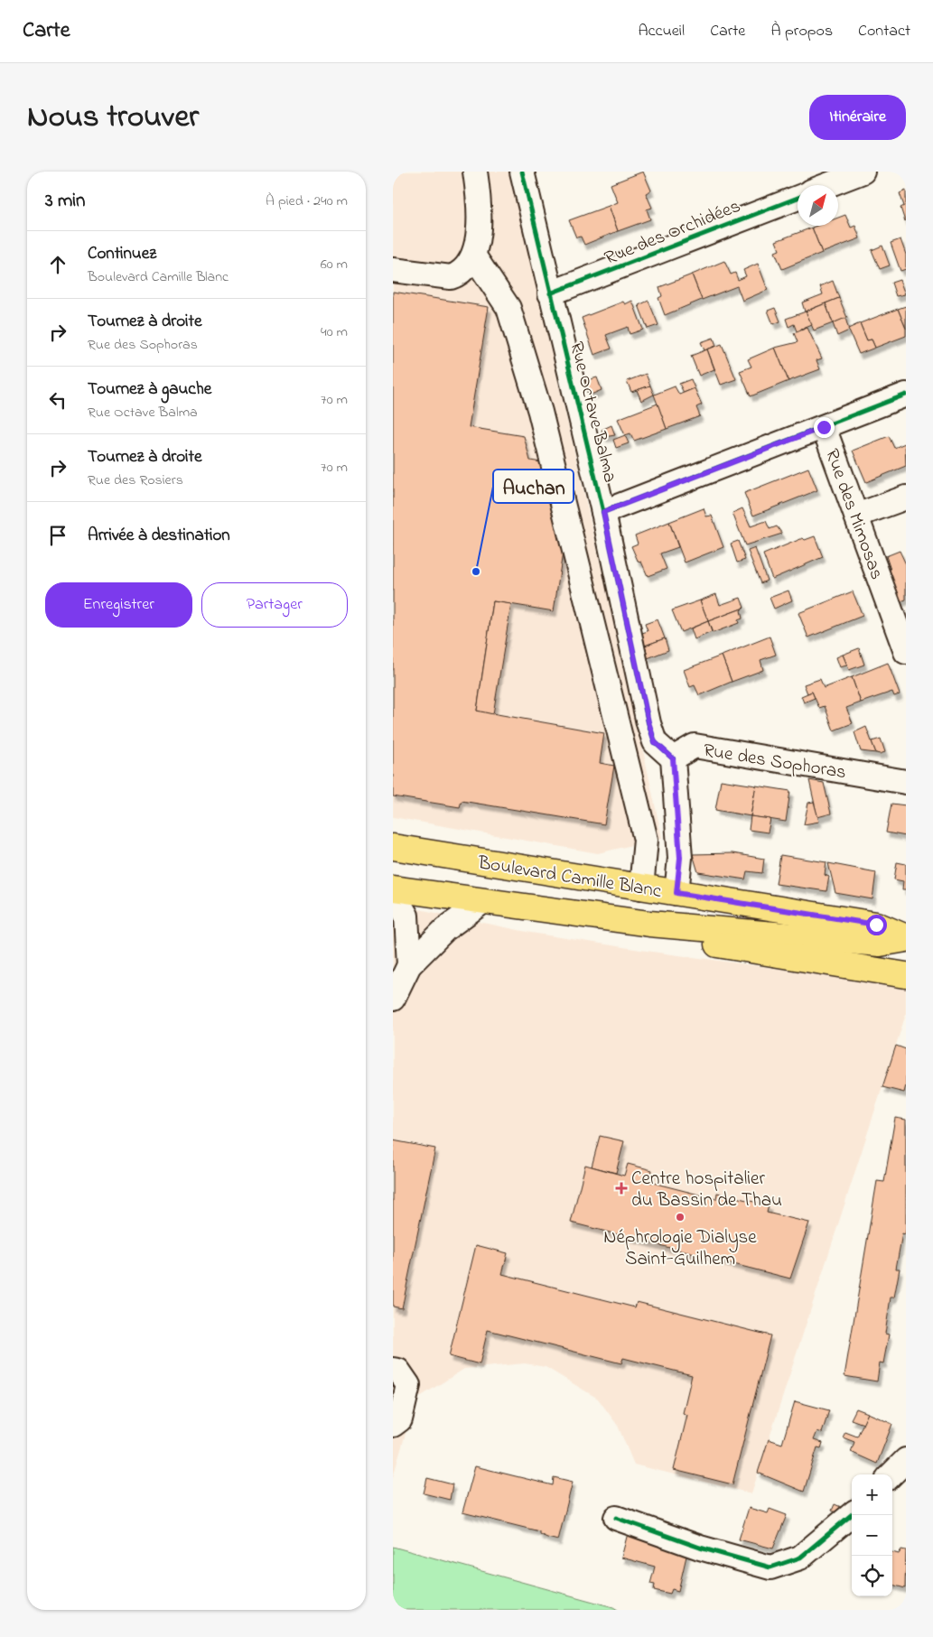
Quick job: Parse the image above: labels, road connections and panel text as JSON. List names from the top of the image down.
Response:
{
  "streets": {
    "main road": ["Boulevard Camille Blanc"],
    "street": [
      "Rue des Orchidées",
      "Rue Octave Balma",
      "Rue des Mimosas",
      "Rue des Sophoras"
    ]
  },
  "crossings": [
    ["Rue des Orchidées", "Rue Octave Balma"],
    ["Rue Octave Balma", "Rue des Sophoras"]
  ],
  "places": {
    "other": ["Auchan", "Néphrologie Dialyse Saint-Guilhem"],
    "health": ["Centre hospitalier du Bassin de Thau"]
  },
  "north": "top right",
  "page": {
    "header": "Carte",
    "nav": [
      "Accueil",
      "Carte",
      "À propos",
      "Contact"
    ],
    "title": "Nous trouver",
    "buttons": [
      "Itinéraire",
      ["Enregistrer", "Partager"]
    ],
    "heading": ["3 min", "À pied · 240 m"],
    "list": [
      ["Continuez", "Boulevard Camille Blanc", "60 m"],
      ["Tournez à droite", "Rue des Sophoras", "40 m"],
      ["Tournez à gauche", "Rue Octave Balma", "70 m"],
      ["Tournez à droite", "Rue des Rosiers", "70 m"],
      "Arrivée à destination"
    ],
    "map_buttons": ["+", "−"]
  }
}
